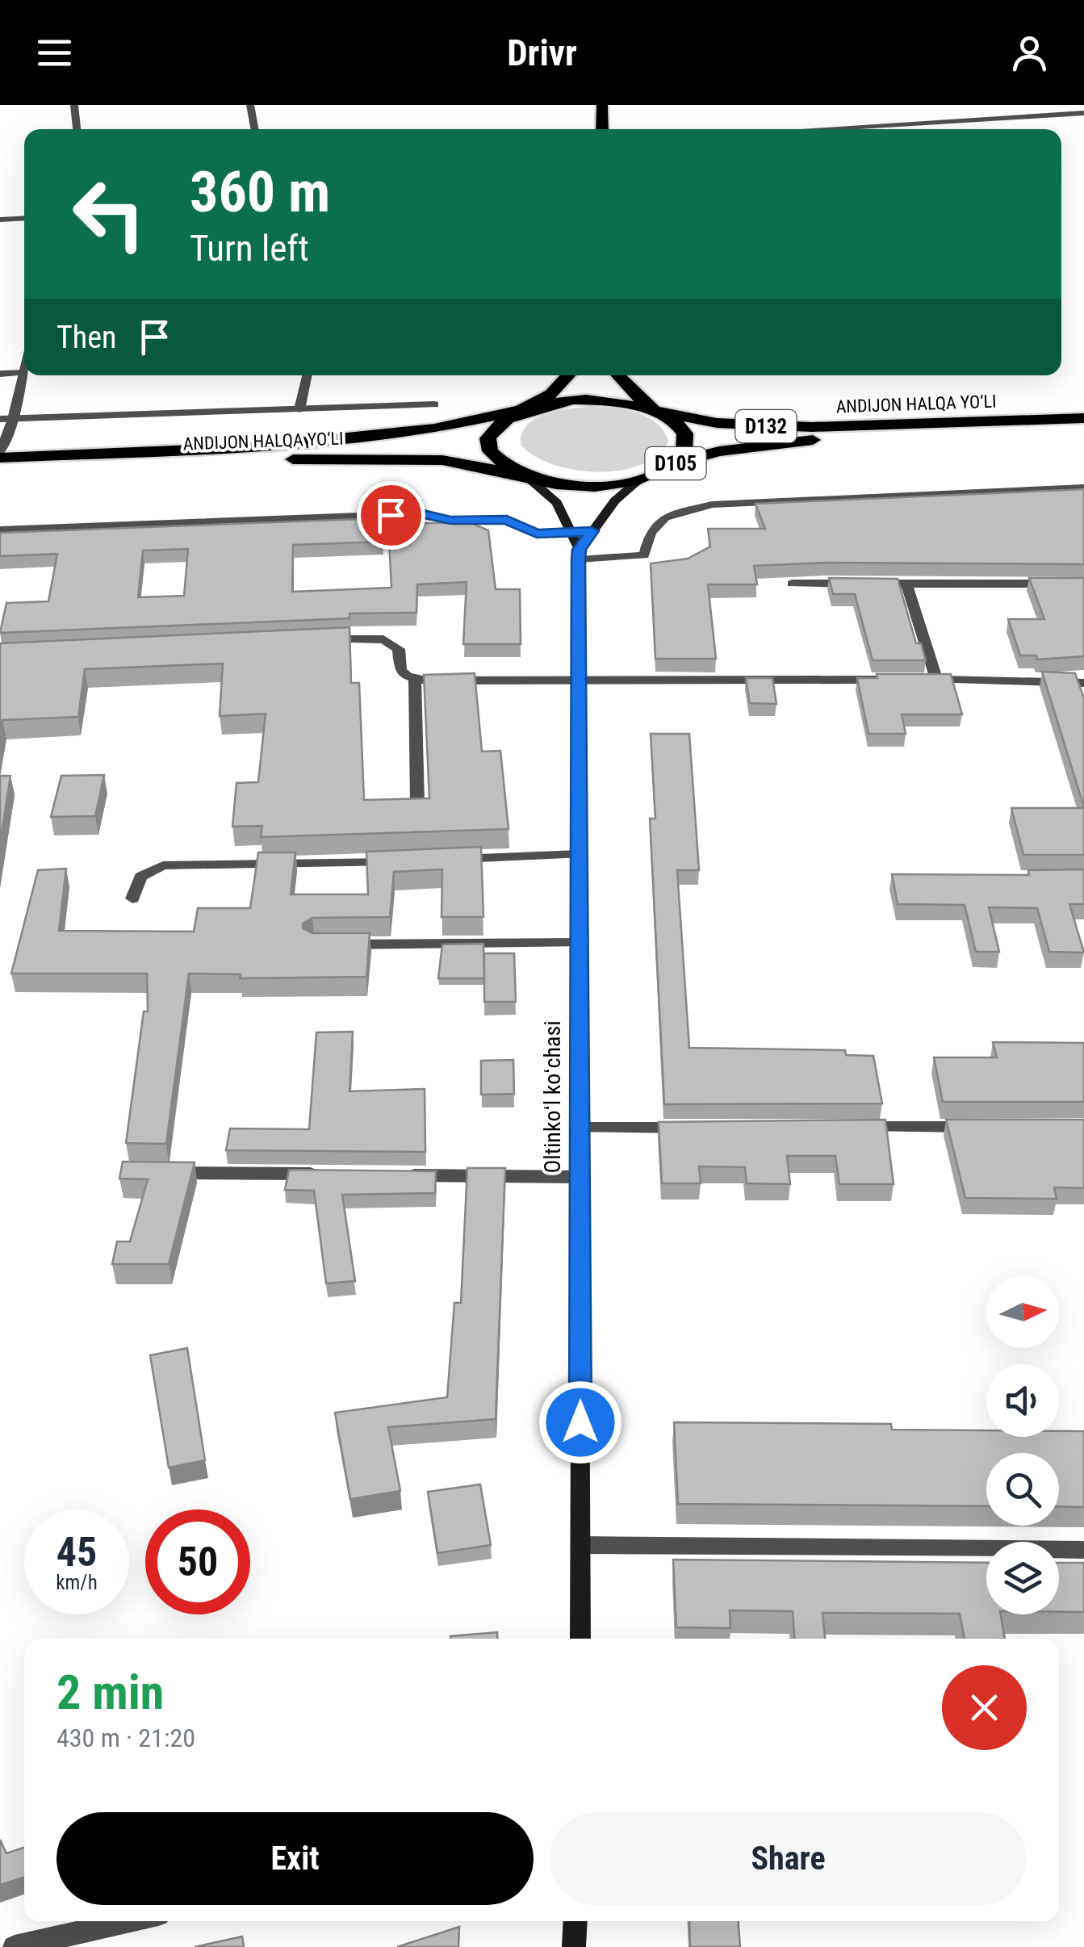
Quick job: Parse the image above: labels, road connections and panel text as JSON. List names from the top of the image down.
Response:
{
  "streets": {
    "highway": ["ANDIJON HALQA YO‘LI", "D132", "D105"],
    "main road": ["Oltinkoʻl koʻchasi"]
  },
  "crossings": [
    ["ANDIJON HALQA YO‘LI", "D105"],
    ["ANDIJON HALQA YO‘LI", "Oltinkoʻl koʻchasi"],
    ["D105", "Oltinkoʻl koʻchasi"]
  ],
  "north": "right",
  "page": {
    "header": "Drivr",
    "turn": ["360 m", "Turn left"],
    "then": "Then",
    "speed": "45 km/h",
    "limit": "50",
    "heading": ["2 min", "430 m · 21:20"],
    "buttons": ["Exit", "Share"]
  }
}
